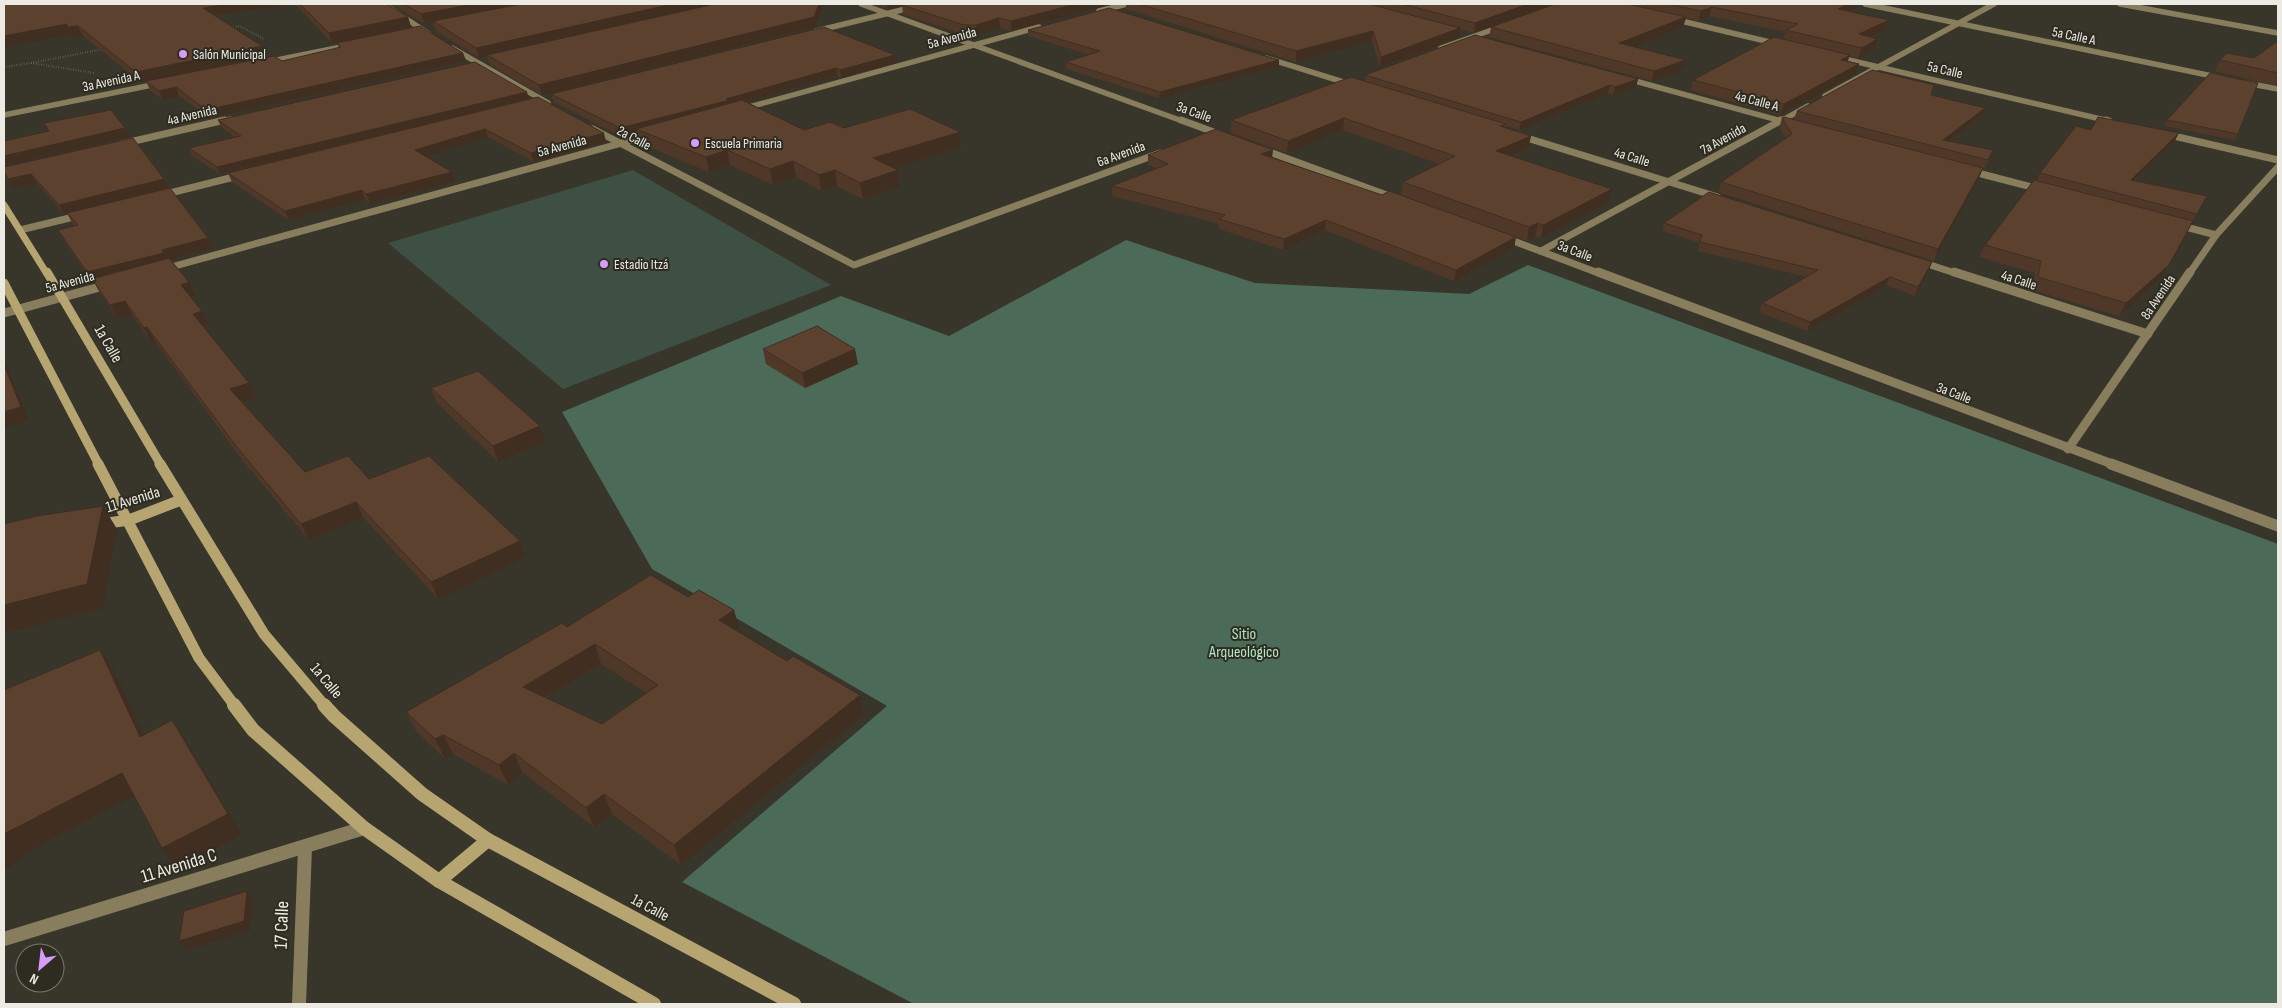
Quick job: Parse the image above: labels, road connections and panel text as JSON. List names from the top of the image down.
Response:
{
  "streets": {
    "main road": ["1a Calle", "11 Avenida"],
    "street": [
      "5a Calle A",
      "5a Avenida",
      "5a Calle",
      "3a Avenida A",
      "4a Calle A",
      "3a Calle",
      "4a Avenida",
      "2a Calle",
      "7a Avenida",
      "6a Avenida",
      "4a Calle",
      "8a Avenida",
      "11 Avenida C",
      "17 Calle"
    ]
  },
  "crossings": [
    ["5a Calle A", "7a Avenida"],
    ["5a Avenida", "3a Calle"],
    ["5a Avenida", "2a Calle"],
    ["5a Avenida", "1a Calle"],
    ["5a Calle", "7a Avenida"],
    ["4a Calle A", "7a Avenida"],
    ["3a Calle", "7a Avenida"],
    ["3a Calle", "8a Avenida"],
    ["2a Calle", "6a Avenida"],
    ["7a Avenida", "4a Calle"],
    ["4a Calle", "8a Avenida"],
    ["1a Calle", "11 Avenida"],
    ["11 Avenida C", "17 Calle"]
  ],
  "parks": ["Sitio Arqueológico"],
  "places": ["Salón Municipal", "Escuela Primaria", "Estadio Itzá"],
  "north": "bottom left"
}
